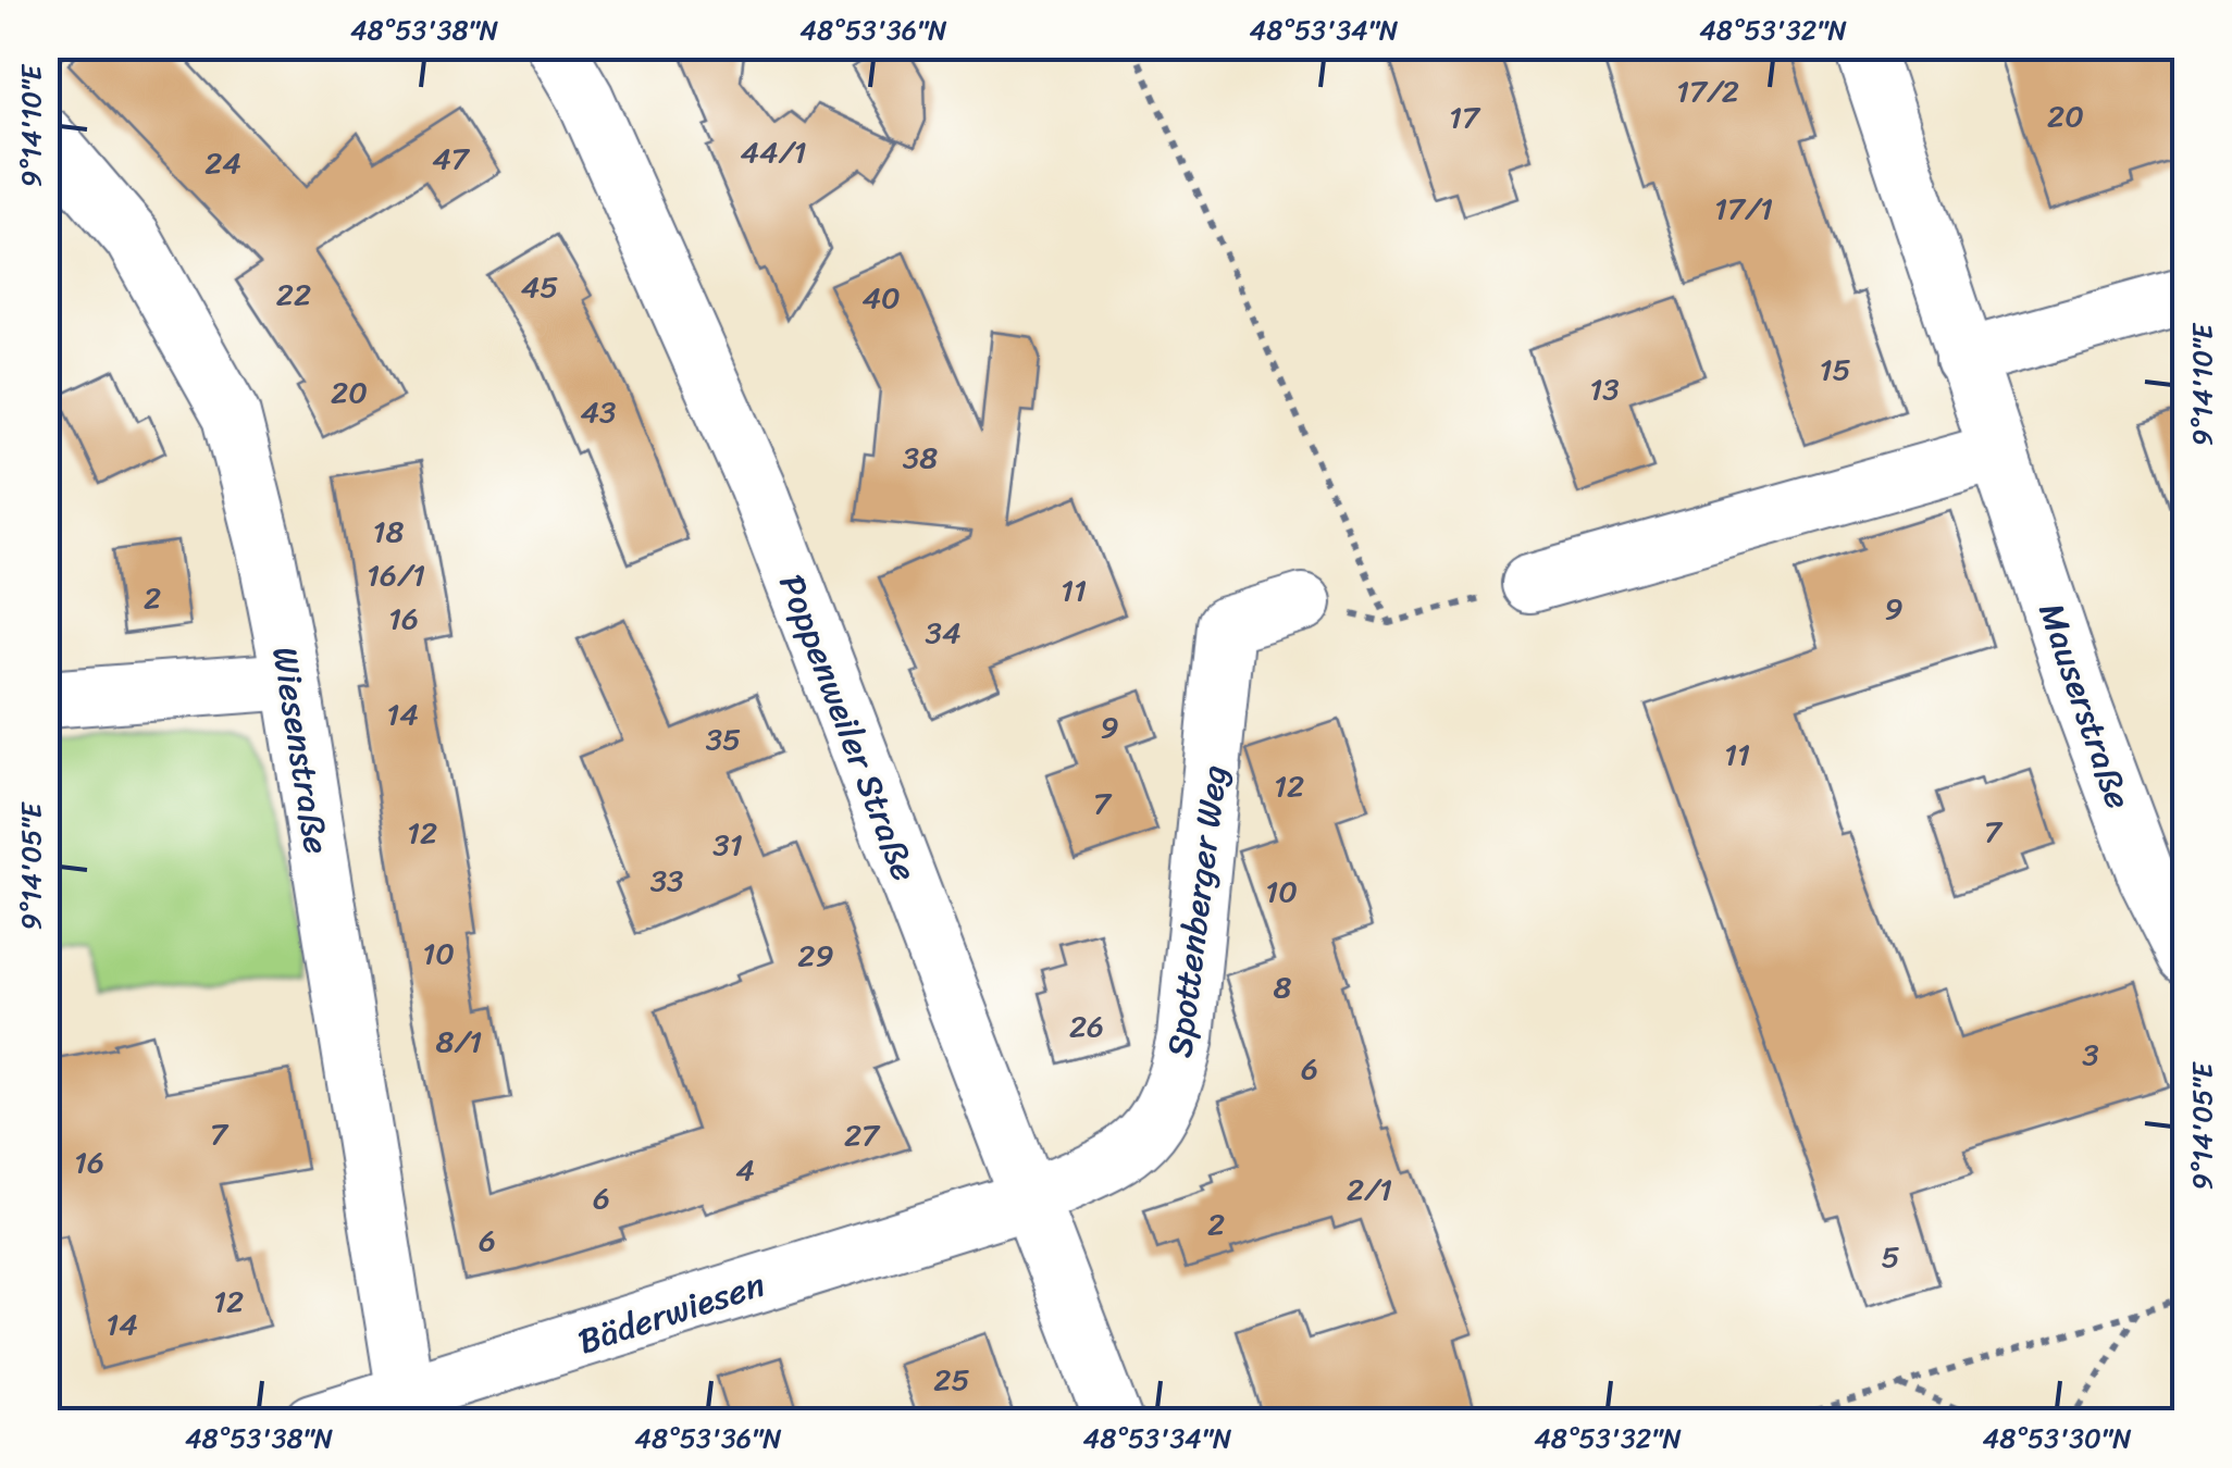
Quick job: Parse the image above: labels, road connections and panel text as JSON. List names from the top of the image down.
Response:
{
  "streets": {
    "street": [
      "Mauserstraße",
      "Poppenweiler Straße",
      "Wiesenstraße",
      "Spottenberger Weg",
      "Bäderwiesen"
    ]
  },
  "crossings": [
    ["Poppenweiler Straße", "Spottenberger Weg"],
    ["Poppenweiler Straße", "Bäderwiesen"],
    ["Wiesenstraße", "Bäderwiesen"],
    ["Spottenberger Weg", "Bäderwiesen"]
  ],
  "house_numbers": [
    "17/2",
    "20",
    "17",
    "44/1",
    "47",
    "24",
    "17/1",
    "45",
    "22",
    "40",
    "15",
    "13",
    "20",
    "43",
    "38",
    "18",
    "16/1",
    "11",
    "2",
    "9",
    "16",
    "34",
    "14",
    "9",
    "35",
    "11",
    "12",
    "7",
    "7",
    "12",
    "31",
    "33",
    "10",
    "10",
    "29",
    "8",
    "26",
    "8/1",
    "3",
    "6",
    "7",
    "27",
    "16",
    "4",
    "2/1",
    "6",
    "2",
    "6",
    "5",
    "12",
    "14",
    "25"
  ],
  "coordinates": [
    "48°53'38\"N",
    "48°53'36\"N",
    "48°53'34\"N",
    "48°53'32\"N",
    "9°14'10\"E",
    "9°14'05\"E",
    "48°53'30\"N"
  ]
}
